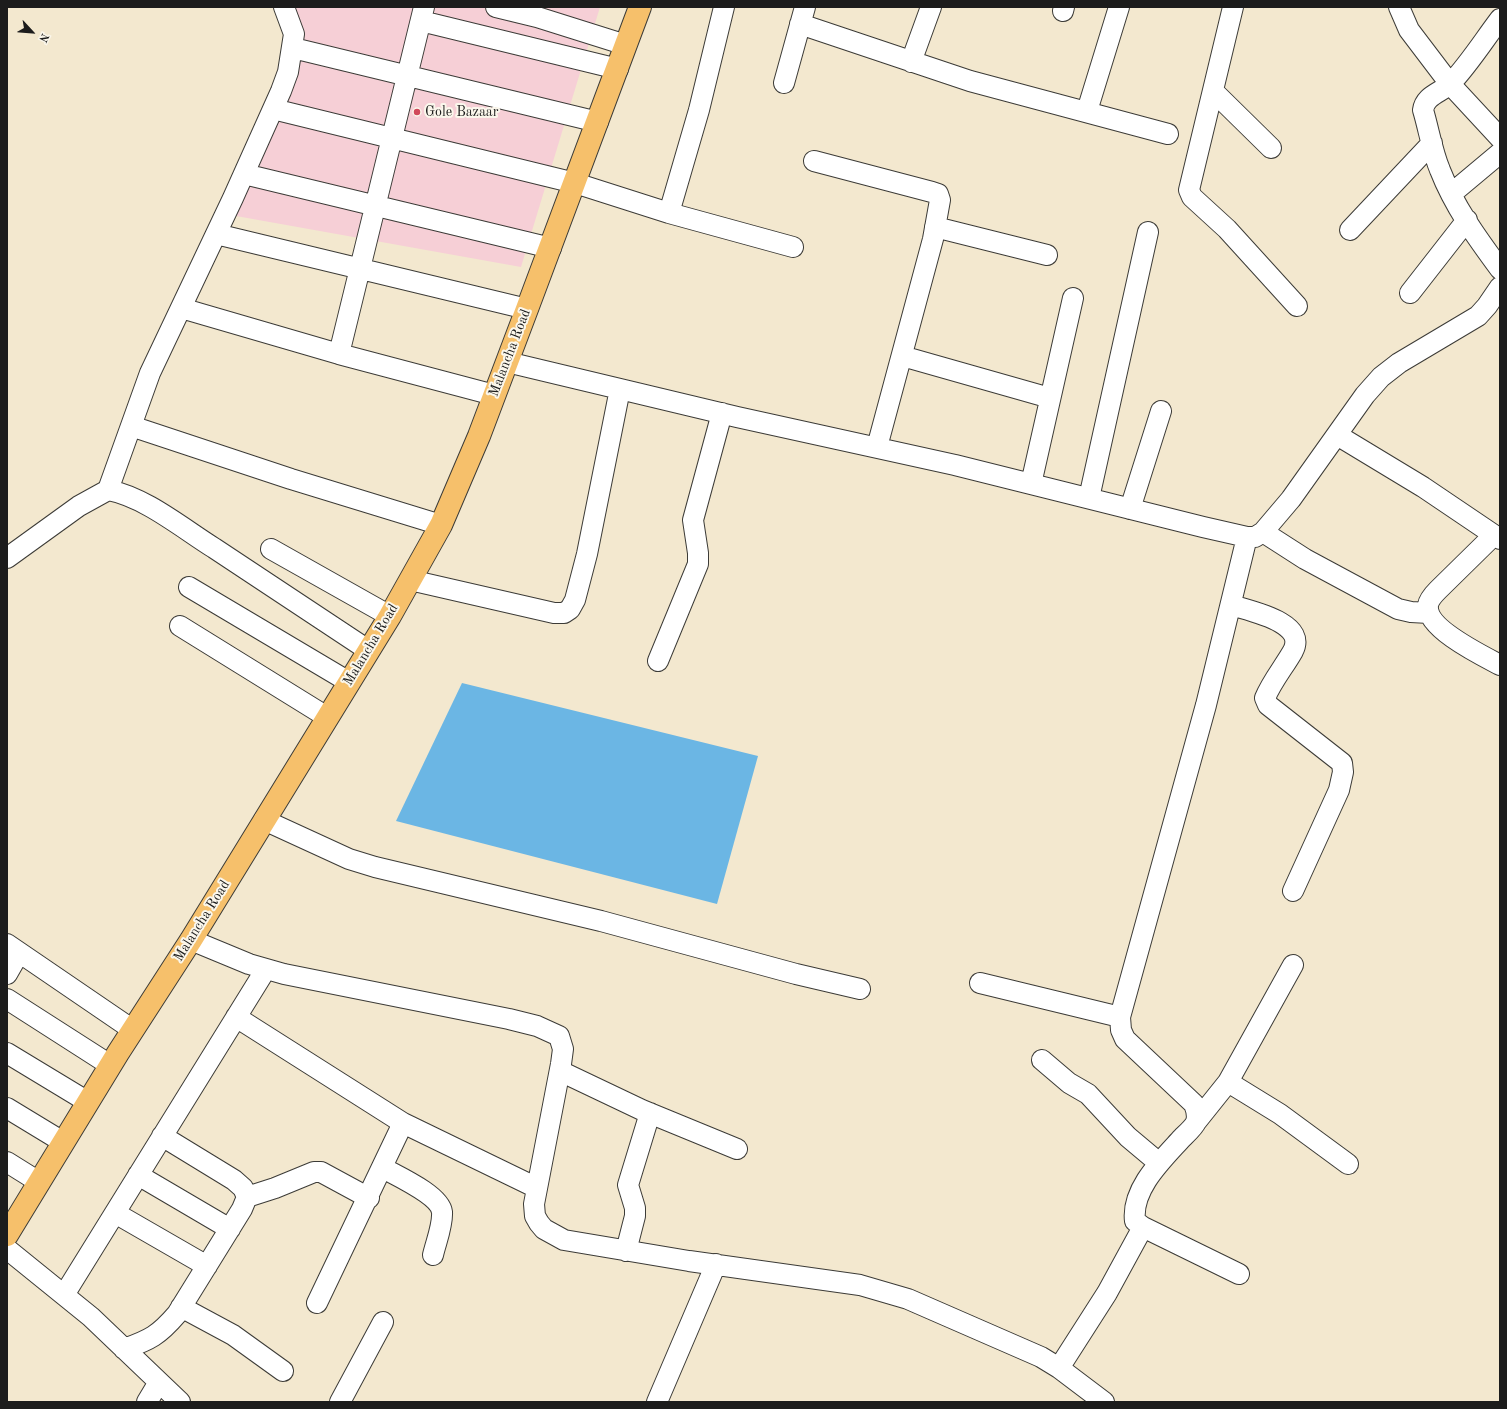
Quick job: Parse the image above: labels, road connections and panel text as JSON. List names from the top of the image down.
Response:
{
  "streets": {
    "main road": ["Malancha Road"]
  },
  "places": ["Gole Bazaar"],
  "north": "bottom right"
}
